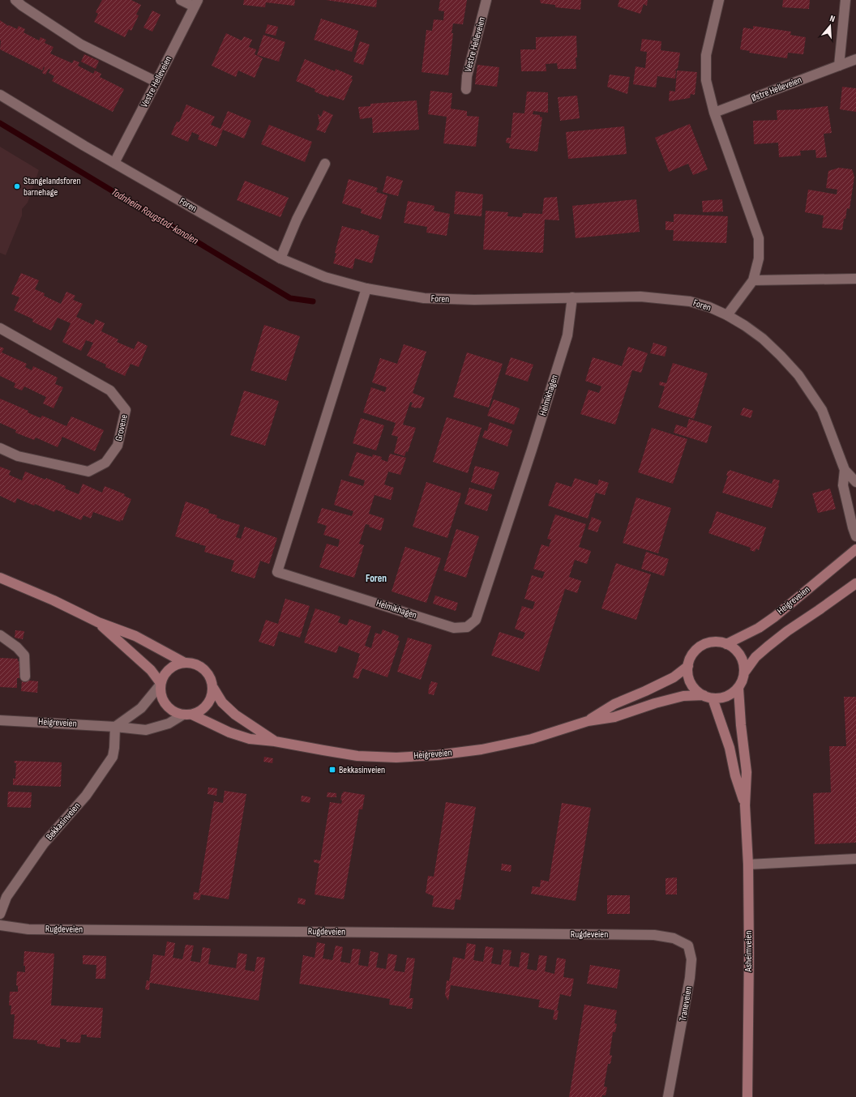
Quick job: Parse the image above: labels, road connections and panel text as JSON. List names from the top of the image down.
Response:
{
  "streets": {
    "main road": ["Heigreveien", "Asheimveien"],
    "street": [
      "Vestre Helleveien",
      "Østre Helleveien",
      "Foren",
      "Helmikhagen",
      "Grovene",
      "Bekkasinveien",
      "Rugdeveien",
      "Traneveien"
    ]
  },
  "crossings": [
    ["Vestre Helleveien", "Foren"],
    ["Foren", "Helmikhagen"],
    ["Heigreveien", "Bekkasinveien"],
    ["Heigreveien", "Asheimveien"],
    ["Rugdeveien", "Traneveien"]
  ],
  "districts": ["Foren"],
  "water": ["Todnheim Raugstad-kanalen"],
  "places": {
    "other": ["Stangelandsforen barnehage"],
    "transit": ["Bekkasinveien"]
  },
  "north": "top"
}
